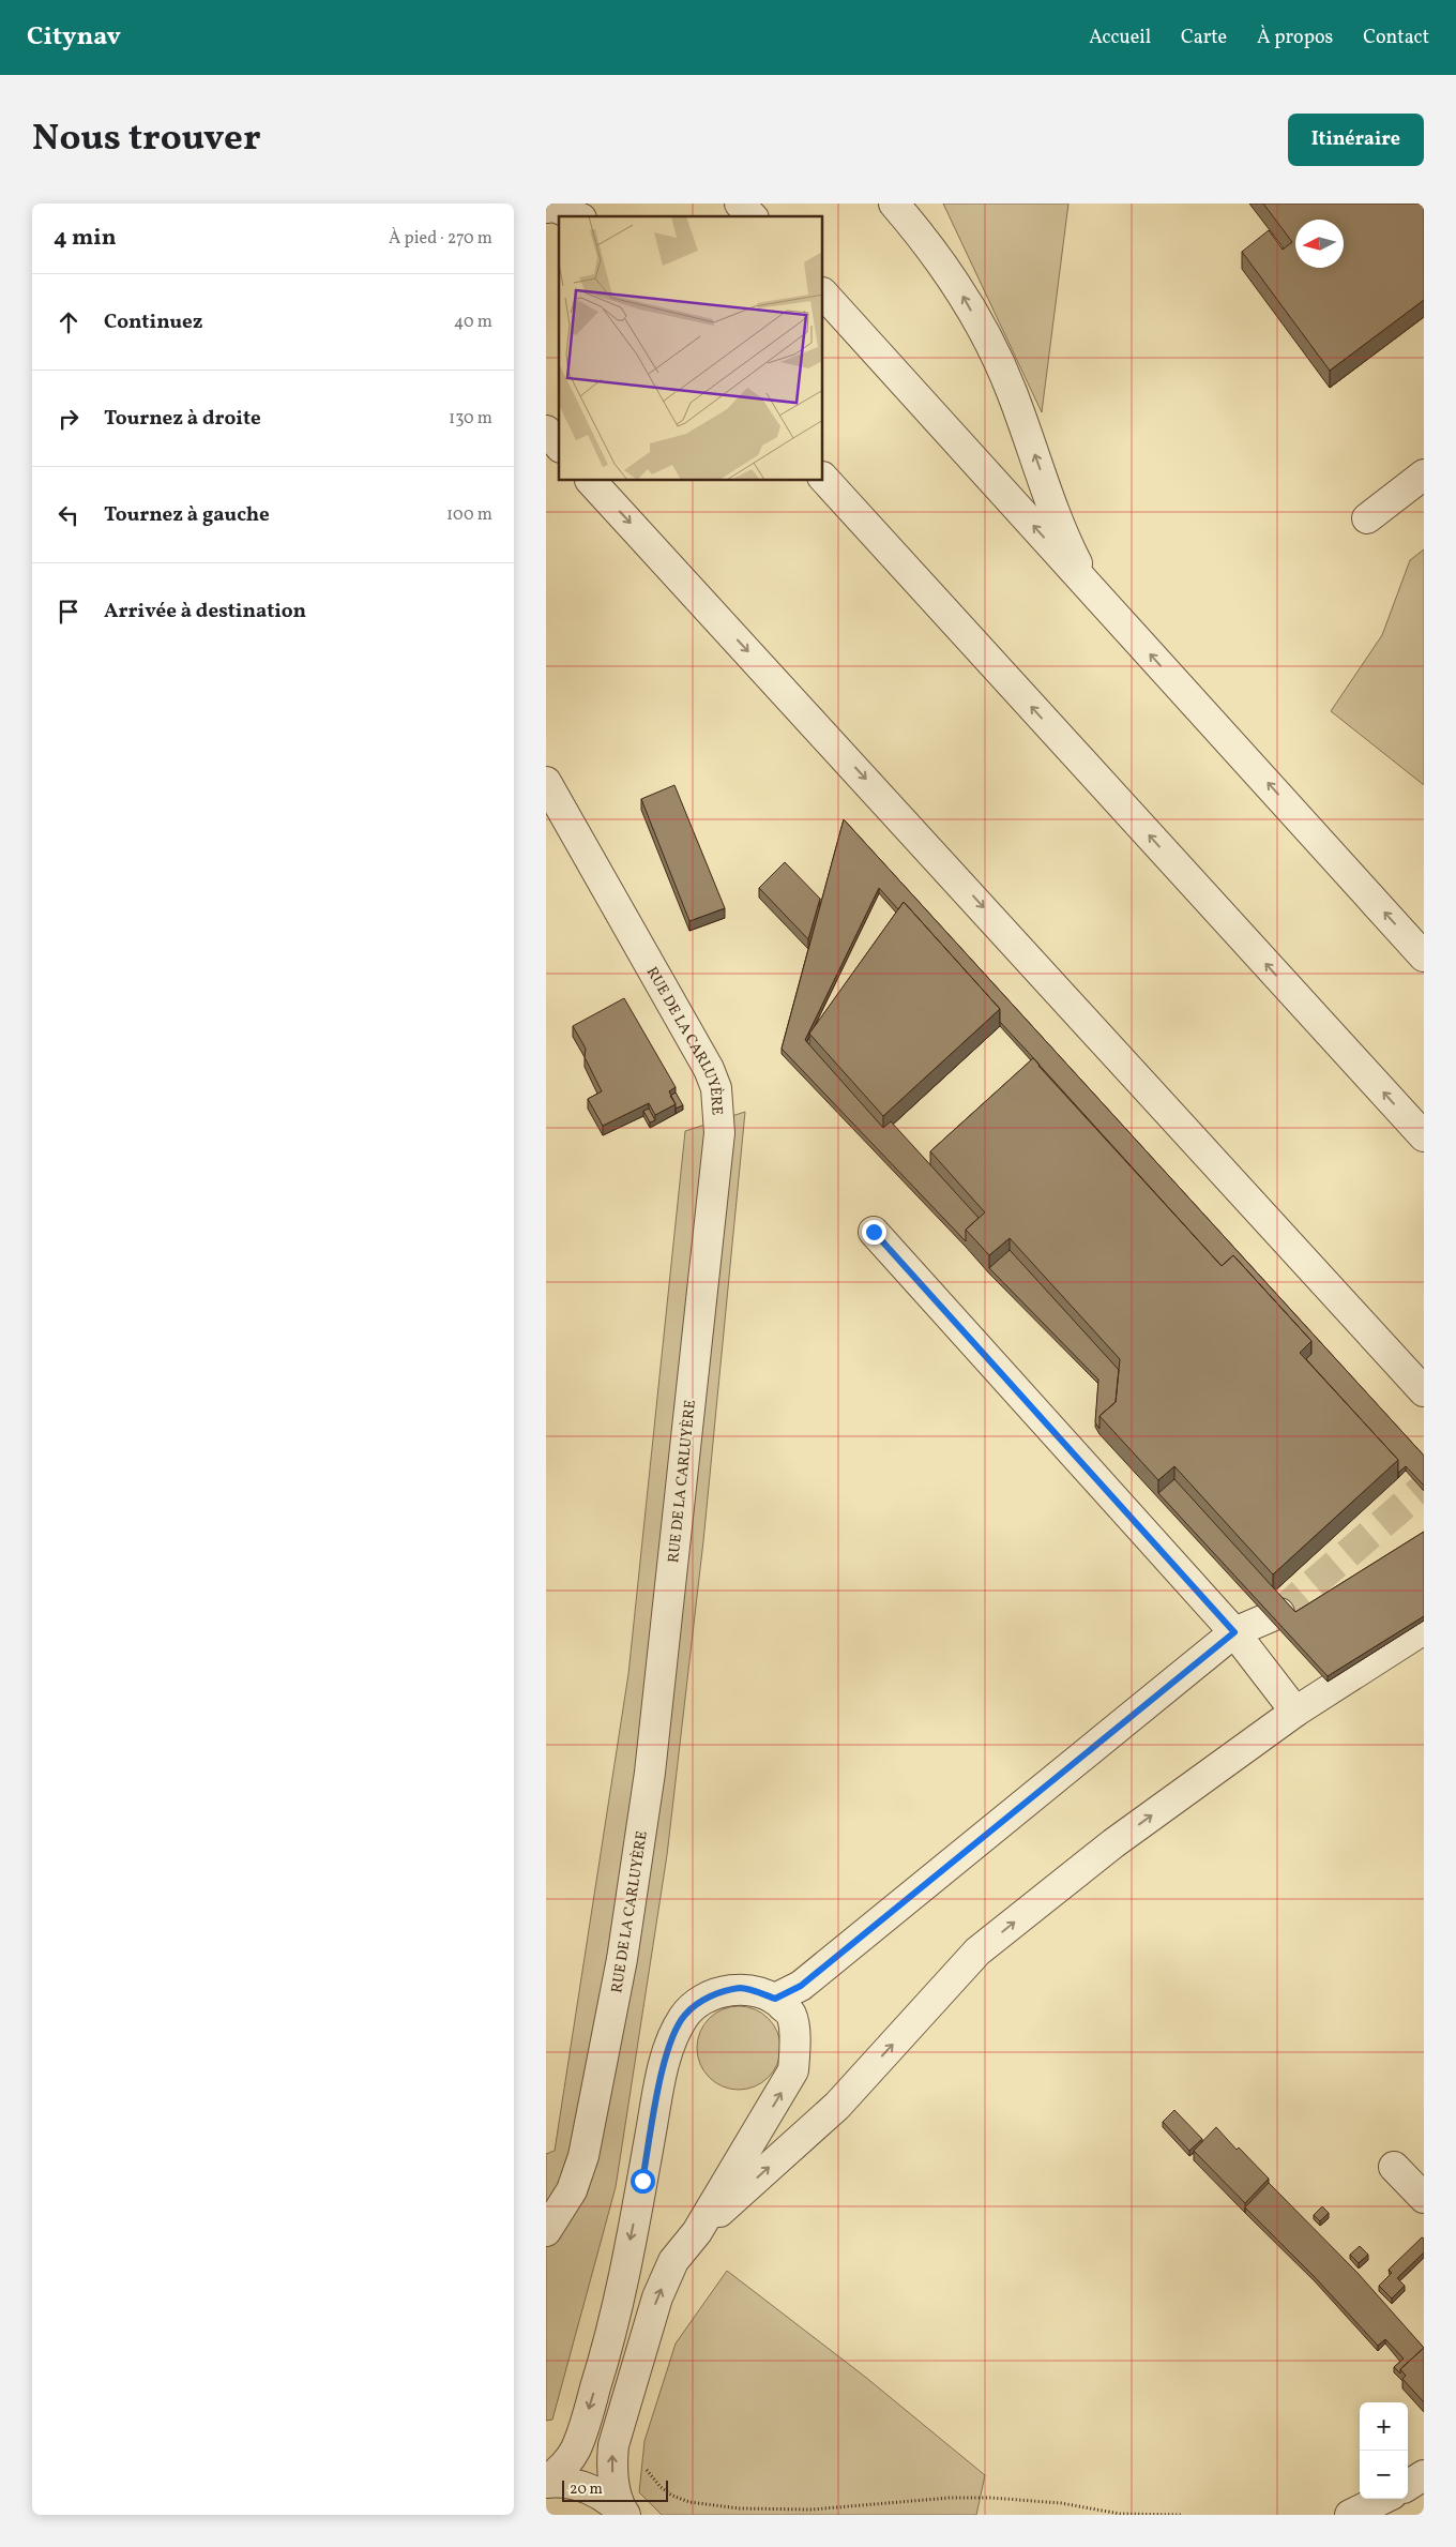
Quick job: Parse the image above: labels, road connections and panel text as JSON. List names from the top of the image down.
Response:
{
  "streets": {
    "street": ["RUE DE LA CARLUYÈRE"]
  },
  "scale_bar": "20 m",
  "north": "left",
  "page": {
    "header": "Citynav",
    "nav": [
      "Accueil",
      "Carte",
      "À propos",
      "Contact"
    ],
    "title": "Nous trouver",
    "buttons": "Itinéraire",
    "heading": ["4 min", "À pied · 270 m"],
    "list": [
      ["Continuez", "40 m"],
      ["Tournez à droite", "130 m"],
      ["Tournez à gauche", "100 m"],
      "Arrivée à destination"
    ],
    "map_buttons": ["+", "−"],
    "scale": "20 m"
  }
}
